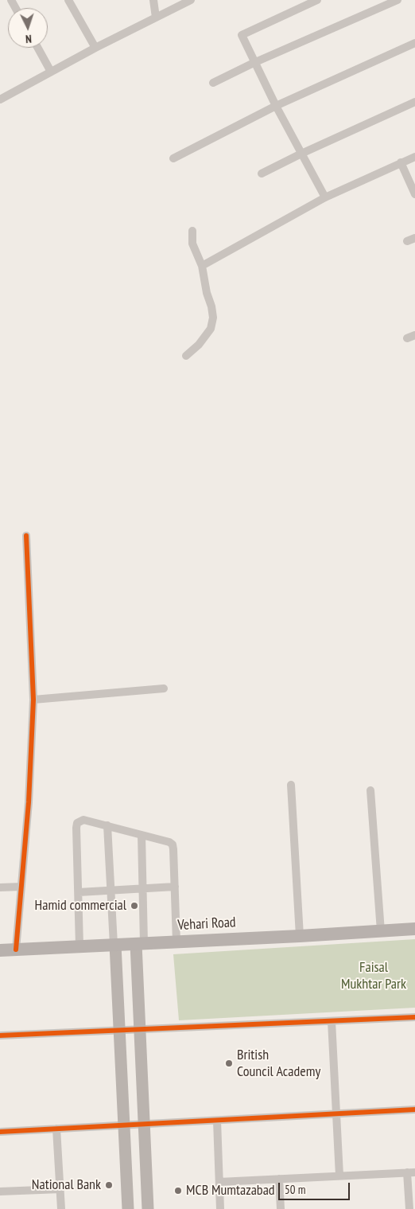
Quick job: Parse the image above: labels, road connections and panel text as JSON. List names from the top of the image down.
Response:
{
  "streets": {
    "main road": ["Vehari Road"]
  },
  "parks": ["Faisal Mukhtar Park"],
  "places": [
    "Hamid commercial",
    "British Council Academy",
    "National Bank",
    "MCB Mumtazabad"
  ],
  "scale_bar": "50 m",
  "north": "bottom"
}
